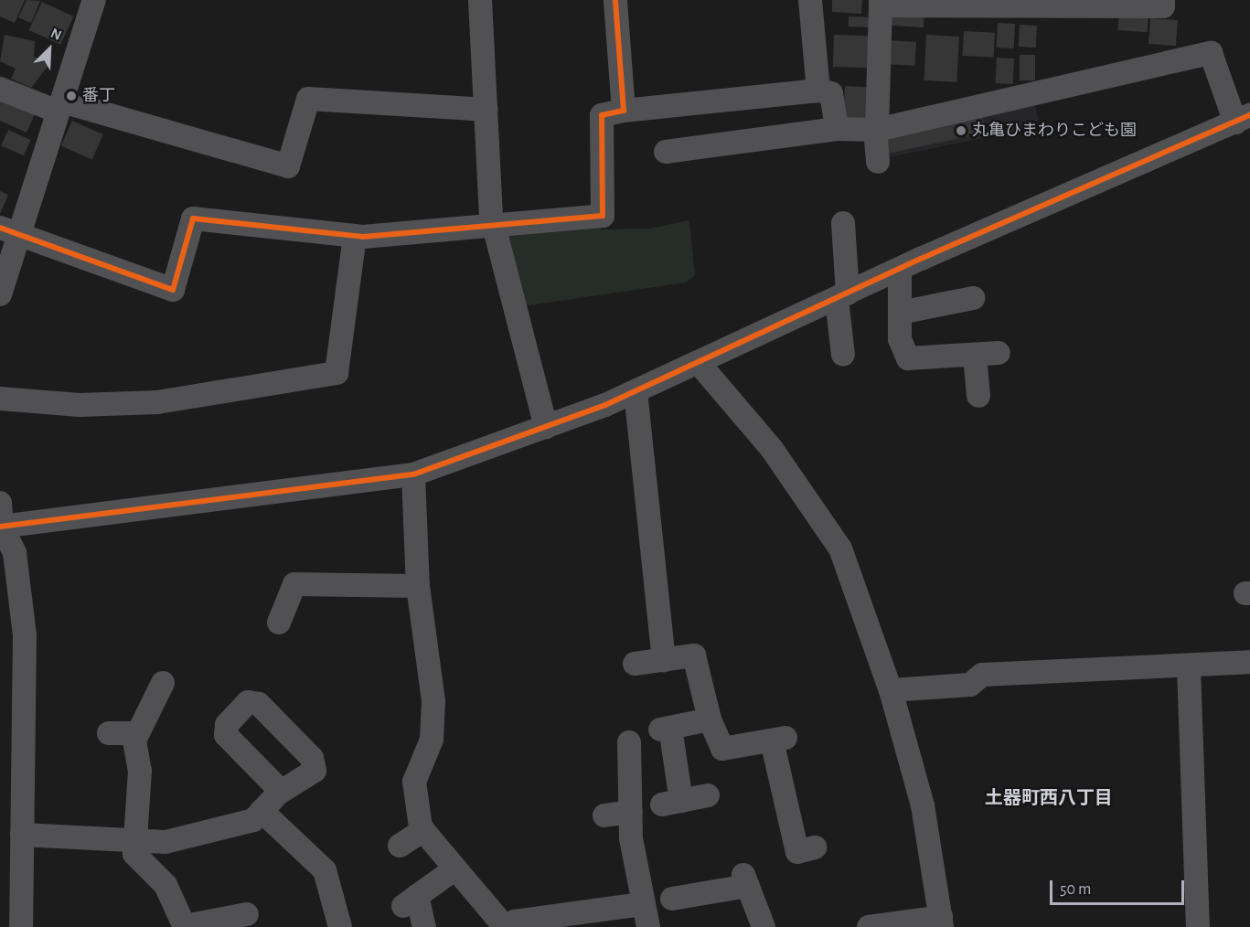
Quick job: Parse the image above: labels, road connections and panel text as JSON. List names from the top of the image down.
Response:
{
  "districts": ["土器町西八丁目"],
  "places": ["番丁", "丸亀ひまわりこども園"],
  "scale_bar": "50 m",
  "north": "top right"
}
